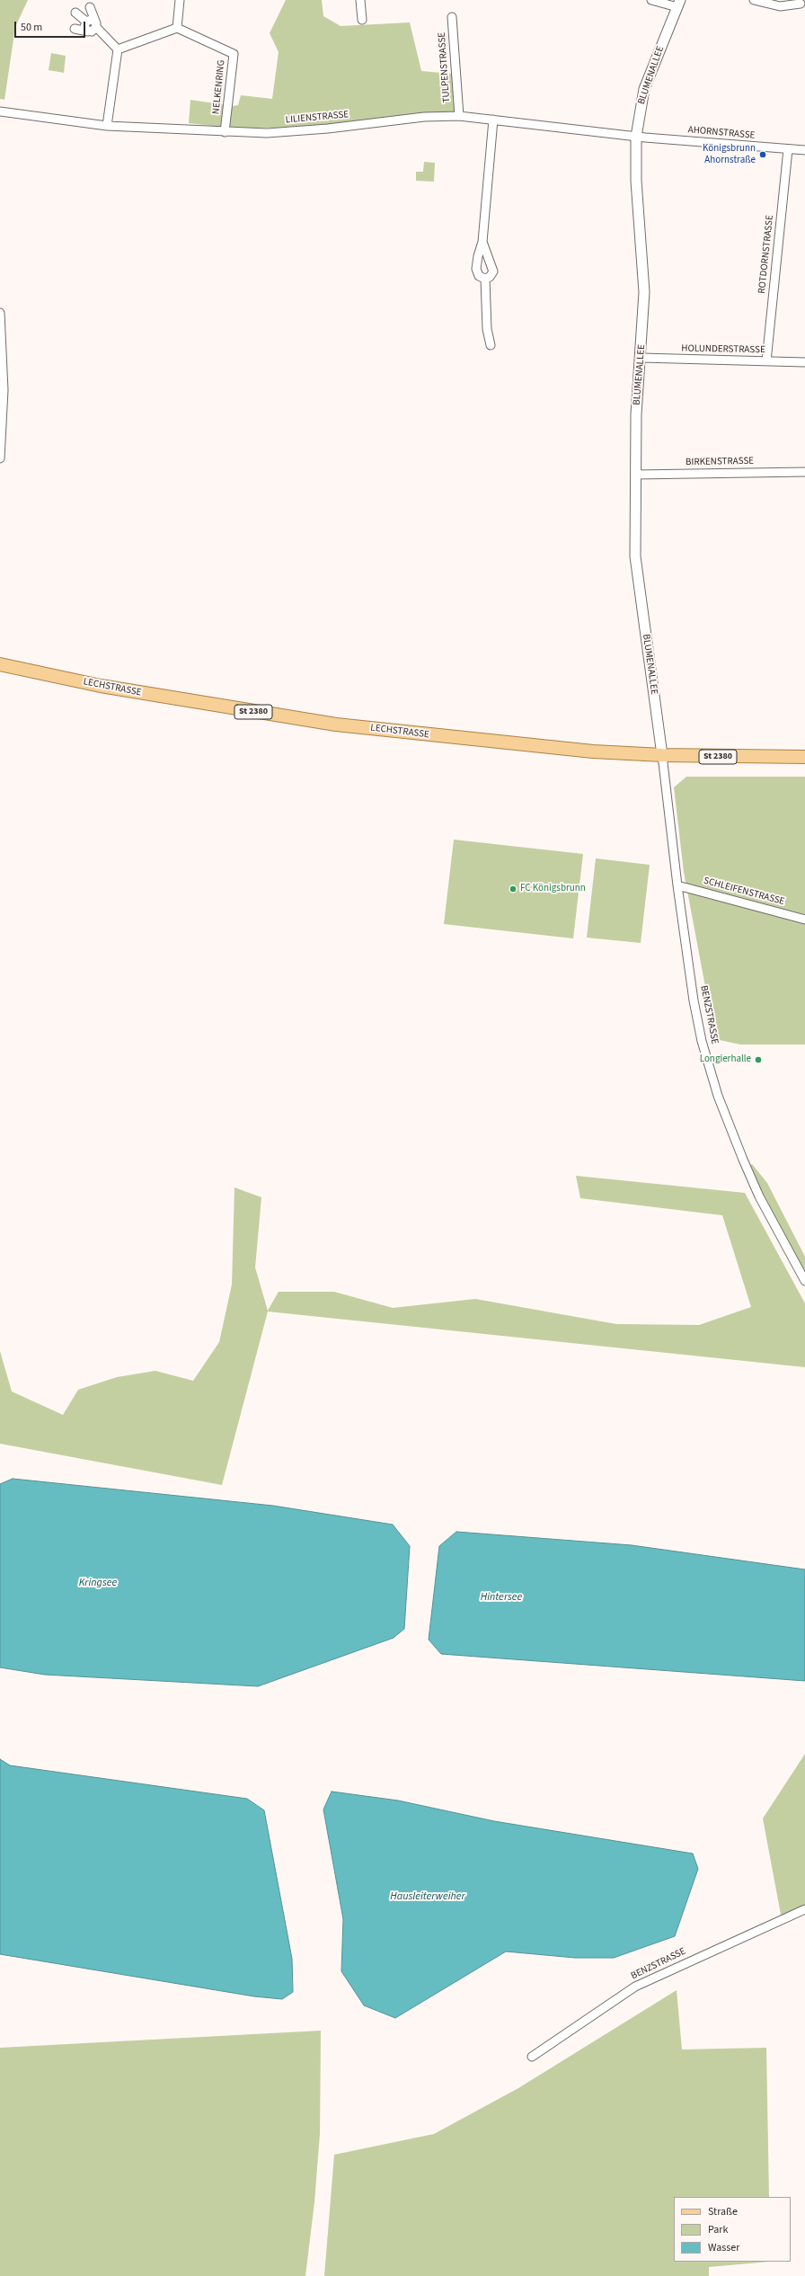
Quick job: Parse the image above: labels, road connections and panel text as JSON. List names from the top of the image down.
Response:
{
  "streets": {
    "main road": ["LECHSTRASSE", "St 2380"],
    "street": [
      "TULPENSTRASSE",
      "BLUMENALLEE",
      "NELKENRING",
      "LILIENSTRASSE",
      "AHORNSTRASSE",
      "ROTDORNSTRASSE",
      "HOLUNDERSTRASSE",
      "BIRKENSTRASSE",
      "SCHLEIFENSTRASSE",
      "BENZSTRASSE"
    ]
  },
  "crossings": [
    ["TULPENSTRASSE", "LILIENSTRASSE"],
    ["BLUMENALLEE", "LILIENSTRASSE"],
    ["BLUMENALLEE", "AHORNSTRASSE"],
    ["BLUMENALLEE", "HOLUNDERSTRASSE"],
    ["BLUMENALLEE", "BIRKENSTRASSE"],
    ["BLUMENALLEE", "LECHSTRASSE"],
    ["BLUMENALLEE", "BENZSTRASSE"],
    ["NELKENRING", "LILIENSTRASSE"],
    ["LILIENSTRASSE", "AHORNSTRASSE"],
    ["AHORNSTRASSE", "ROTDORNSTRASSE"],
    ["ROTDORNSTRASSE", "HOLUNDERSTRASSE"],
    ["LECHSTRASSE", "BENZSTRASSE"],
    ["SCHLEIFENSTRASSE", "BENZSTRASSE"]
  ],
  "water": ["Kringsee", "Hintersee", "Hausleiterweiher"],
  "places": ["Königsbrunn Ahornstraße", "FC Königsbrunn", "Longierhalle"],
  "legend": ["Straße", "Park", "Wasser"],
  "scale_bar": "50 m"
}
